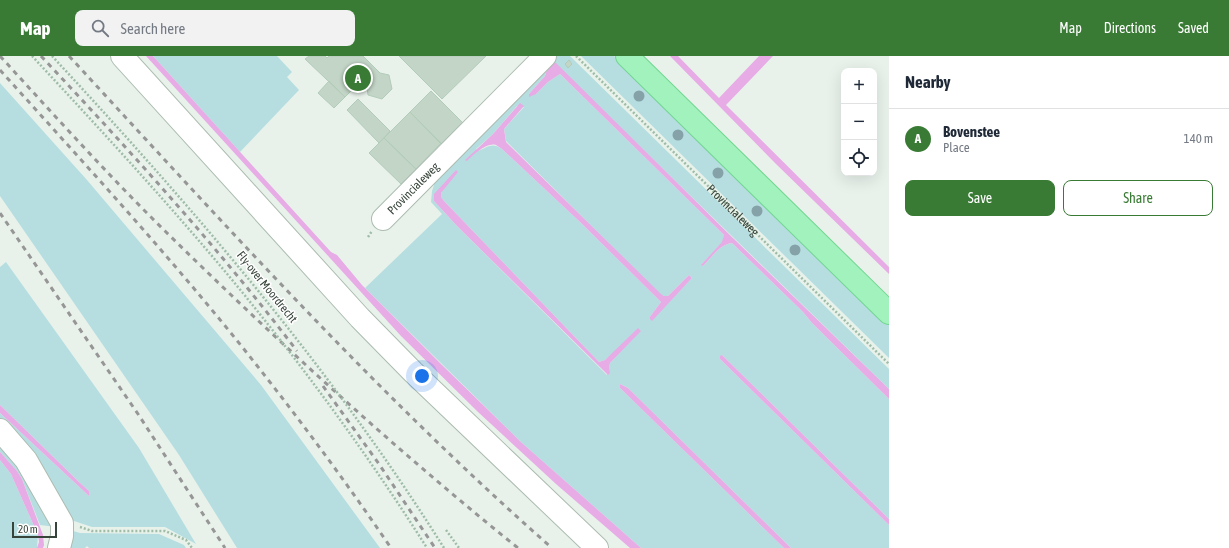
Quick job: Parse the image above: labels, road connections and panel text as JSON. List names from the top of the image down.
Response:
{
  "streets": {
    "street": ["Provincialeweg"],
    "path": ["Fly-over Moordrecht"]
  },
  "scale_bar": "20 m",
  "page": {
    "header": "Map",
    "search": "Search here",
    "nav": ["Map", "Directions", "Saved"],
    "heading": "Nearby",
    "pins": "A",
    "map_buttons": ["+", "−"],
    "list": [
      {
        "mark": "A",
        "name": "Bovenstee",
        "note": "Place",
        "value": "140 m"
      }
    ],
    "buttons": ["Save", "Share"],
    "scale": "20 m"
  }
}
